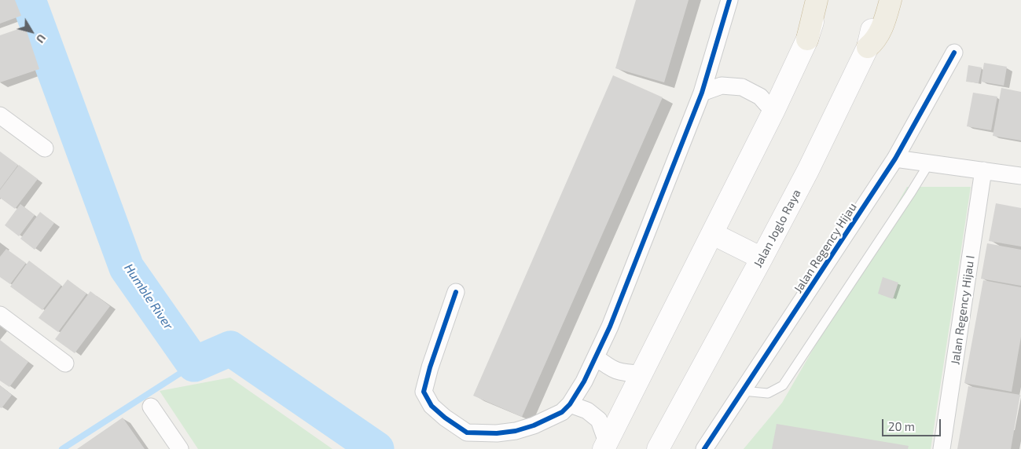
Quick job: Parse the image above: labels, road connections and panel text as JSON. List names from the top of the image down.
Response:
{
  "streets": {
    "main road": ["Jalan Joglo Raya"],
    "street": ["Jalan Regency Hijau", "Jalan Regency Hijau I"]
  },
  "water": ["Humble River"],
  "scale_bar": "20 m",
  "north": "bottom right"
}
